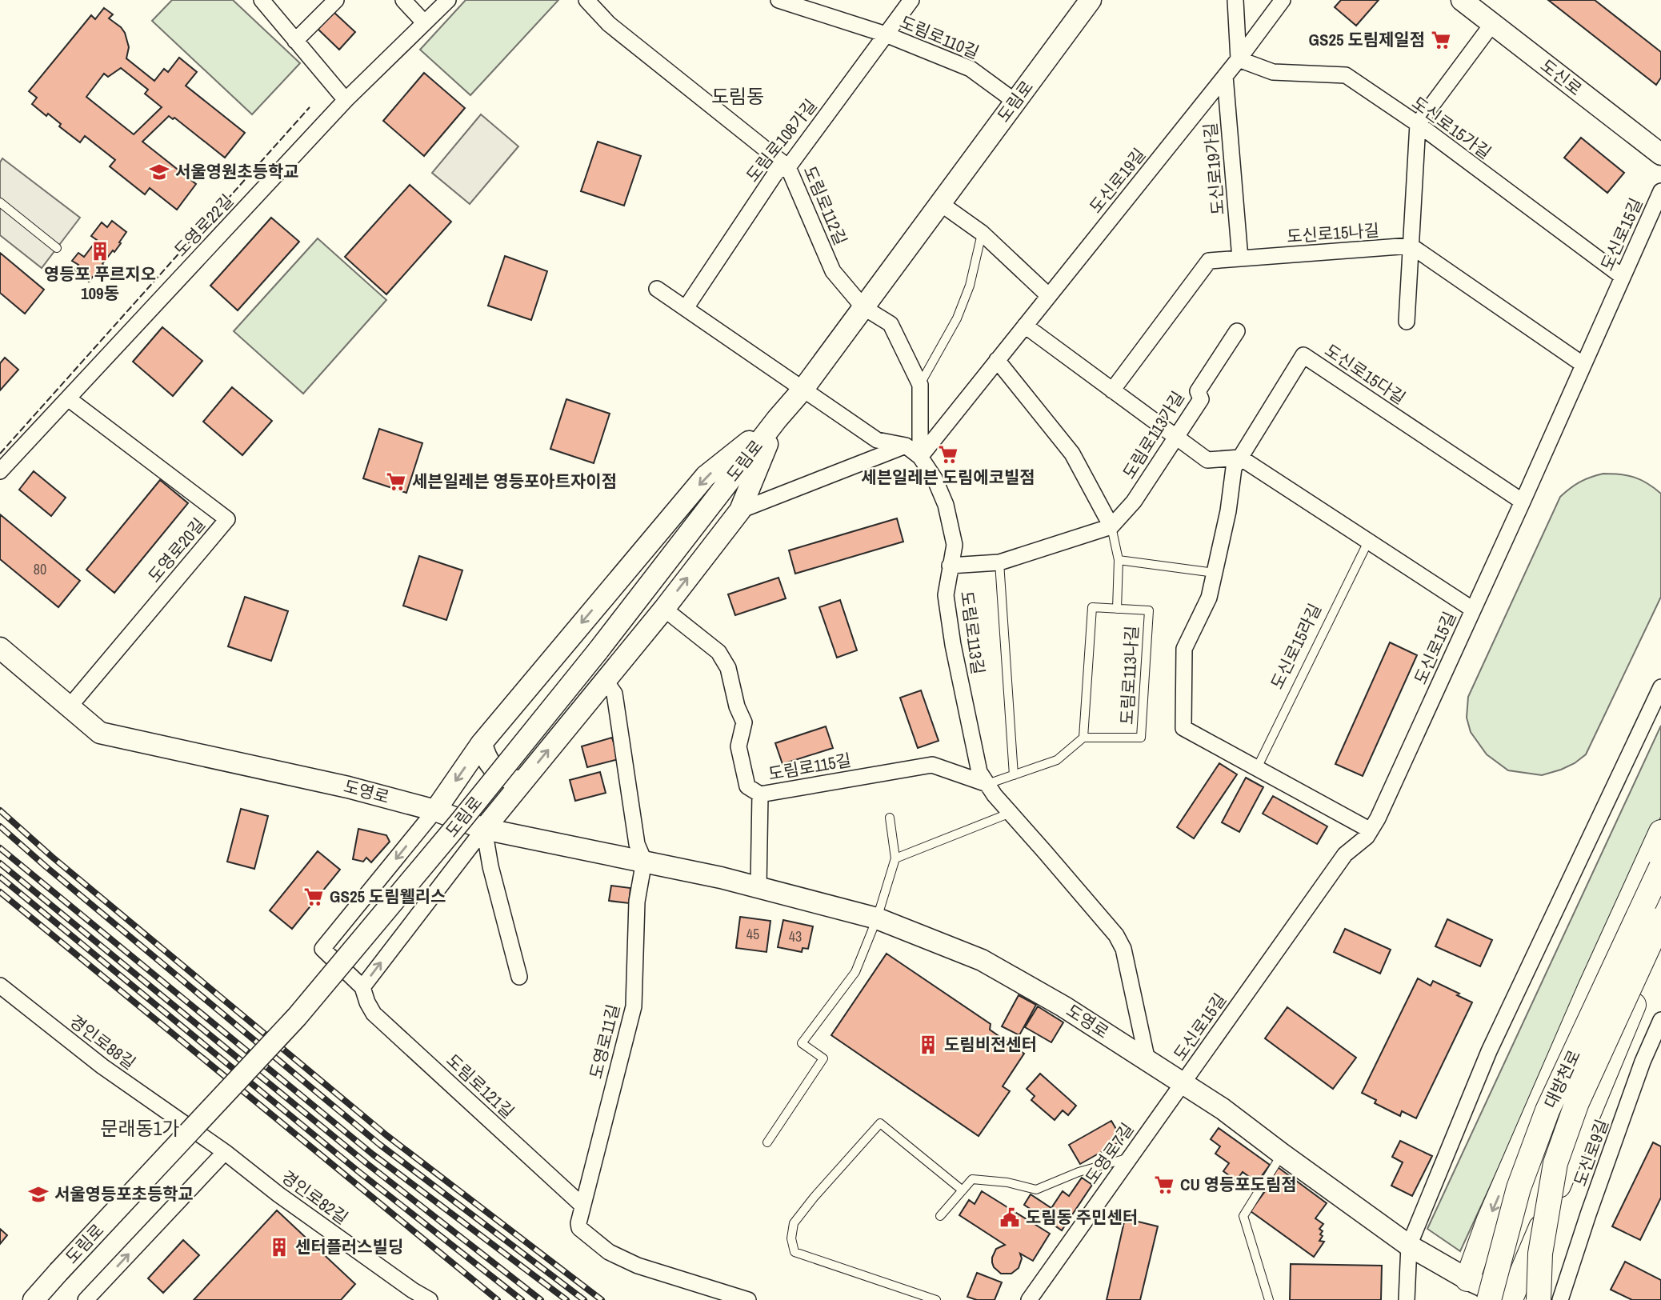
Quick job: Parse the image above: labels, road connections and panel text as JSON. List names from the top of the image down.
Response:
{
  "streets": {
    "main road": [
      "도신로",
      "도림로",
      "도영로",
      "대방천로"
    ],
    "street": [
      "도림로110길",
      "도신로15가길",
      "도림로108가길",
      "도신로19가길",
      "도신로19길",
      "도림로112길",
      "도영로22길",
      "도신로15나길",
      "도신로15길",
      "도신로15다길",
      "도림로113가길",
      "도영로20길",
      "도림로113길",
      "도림로115길",
      "도영로11길",
      "경인로88길",
      "도림로121길",
      "도신로9길",
      "도영로7길",
      "경인로82길"
    ],
    "lane": ["도신로15라길", "도림로113나길"]
  },
  "crossings": [
    ["도림로110길", "도림로"],
    ["도림로110길", "도림로108가길"],
    ["도림로", "도림로112길"],
    ["도림로", "도림로113길"],
    ["도신로15가길", "도신로19길"],
    ["도신로15가길", "도신로15길"],
    ["도림로108가길", "도림로112길"],
    ["도신로19가길", "도신로19길"],
    ["도신로19가길", "도신로15나길"],
    ["도신로19길", "도림로113길"],
    ["도영로22길", "도영로20길"],
    ["도신로15길", "도신로15다길"],
    ["도신로15길", "도영로"],
    ["도신로15길", "도영로7길"],
    ["도신로15다길", "도신로15라길"],
    ["도림로113가길", "도림로113길"],
    ["도영로20길", "도영로"],
    ["도림로113길", "도림로115길"],
    ["도림로113길", "도영로"],
    ["도영로", "도영로11길"],
    ["도영로", "도영로7길"],
    ["도영로11길", "도림로121길"],
    ["경인로88길", "경인로82길"]
  ],
  "districts": ["도림동", "문래동1가"],
  "places": {
    "supermarket": [
      "GS25 도림제일점",
      "세븐일레븐 도림에코빌점",
      "세븐일레븐 영등포아트자이점",
      "GS25 도림웰리스",
      "CU 영등포도림점"
    ],
    "school or university": ["서울영원초등학교", "서울영등포초등학교"],
    "building": ["영등포 푸르지오 109동", "도림비전센터", "센터플러스빌딩"],
    "public building": ["도림동 주민센터"]
  },
  "house_numbers": ["80", "45", "43"]
}
